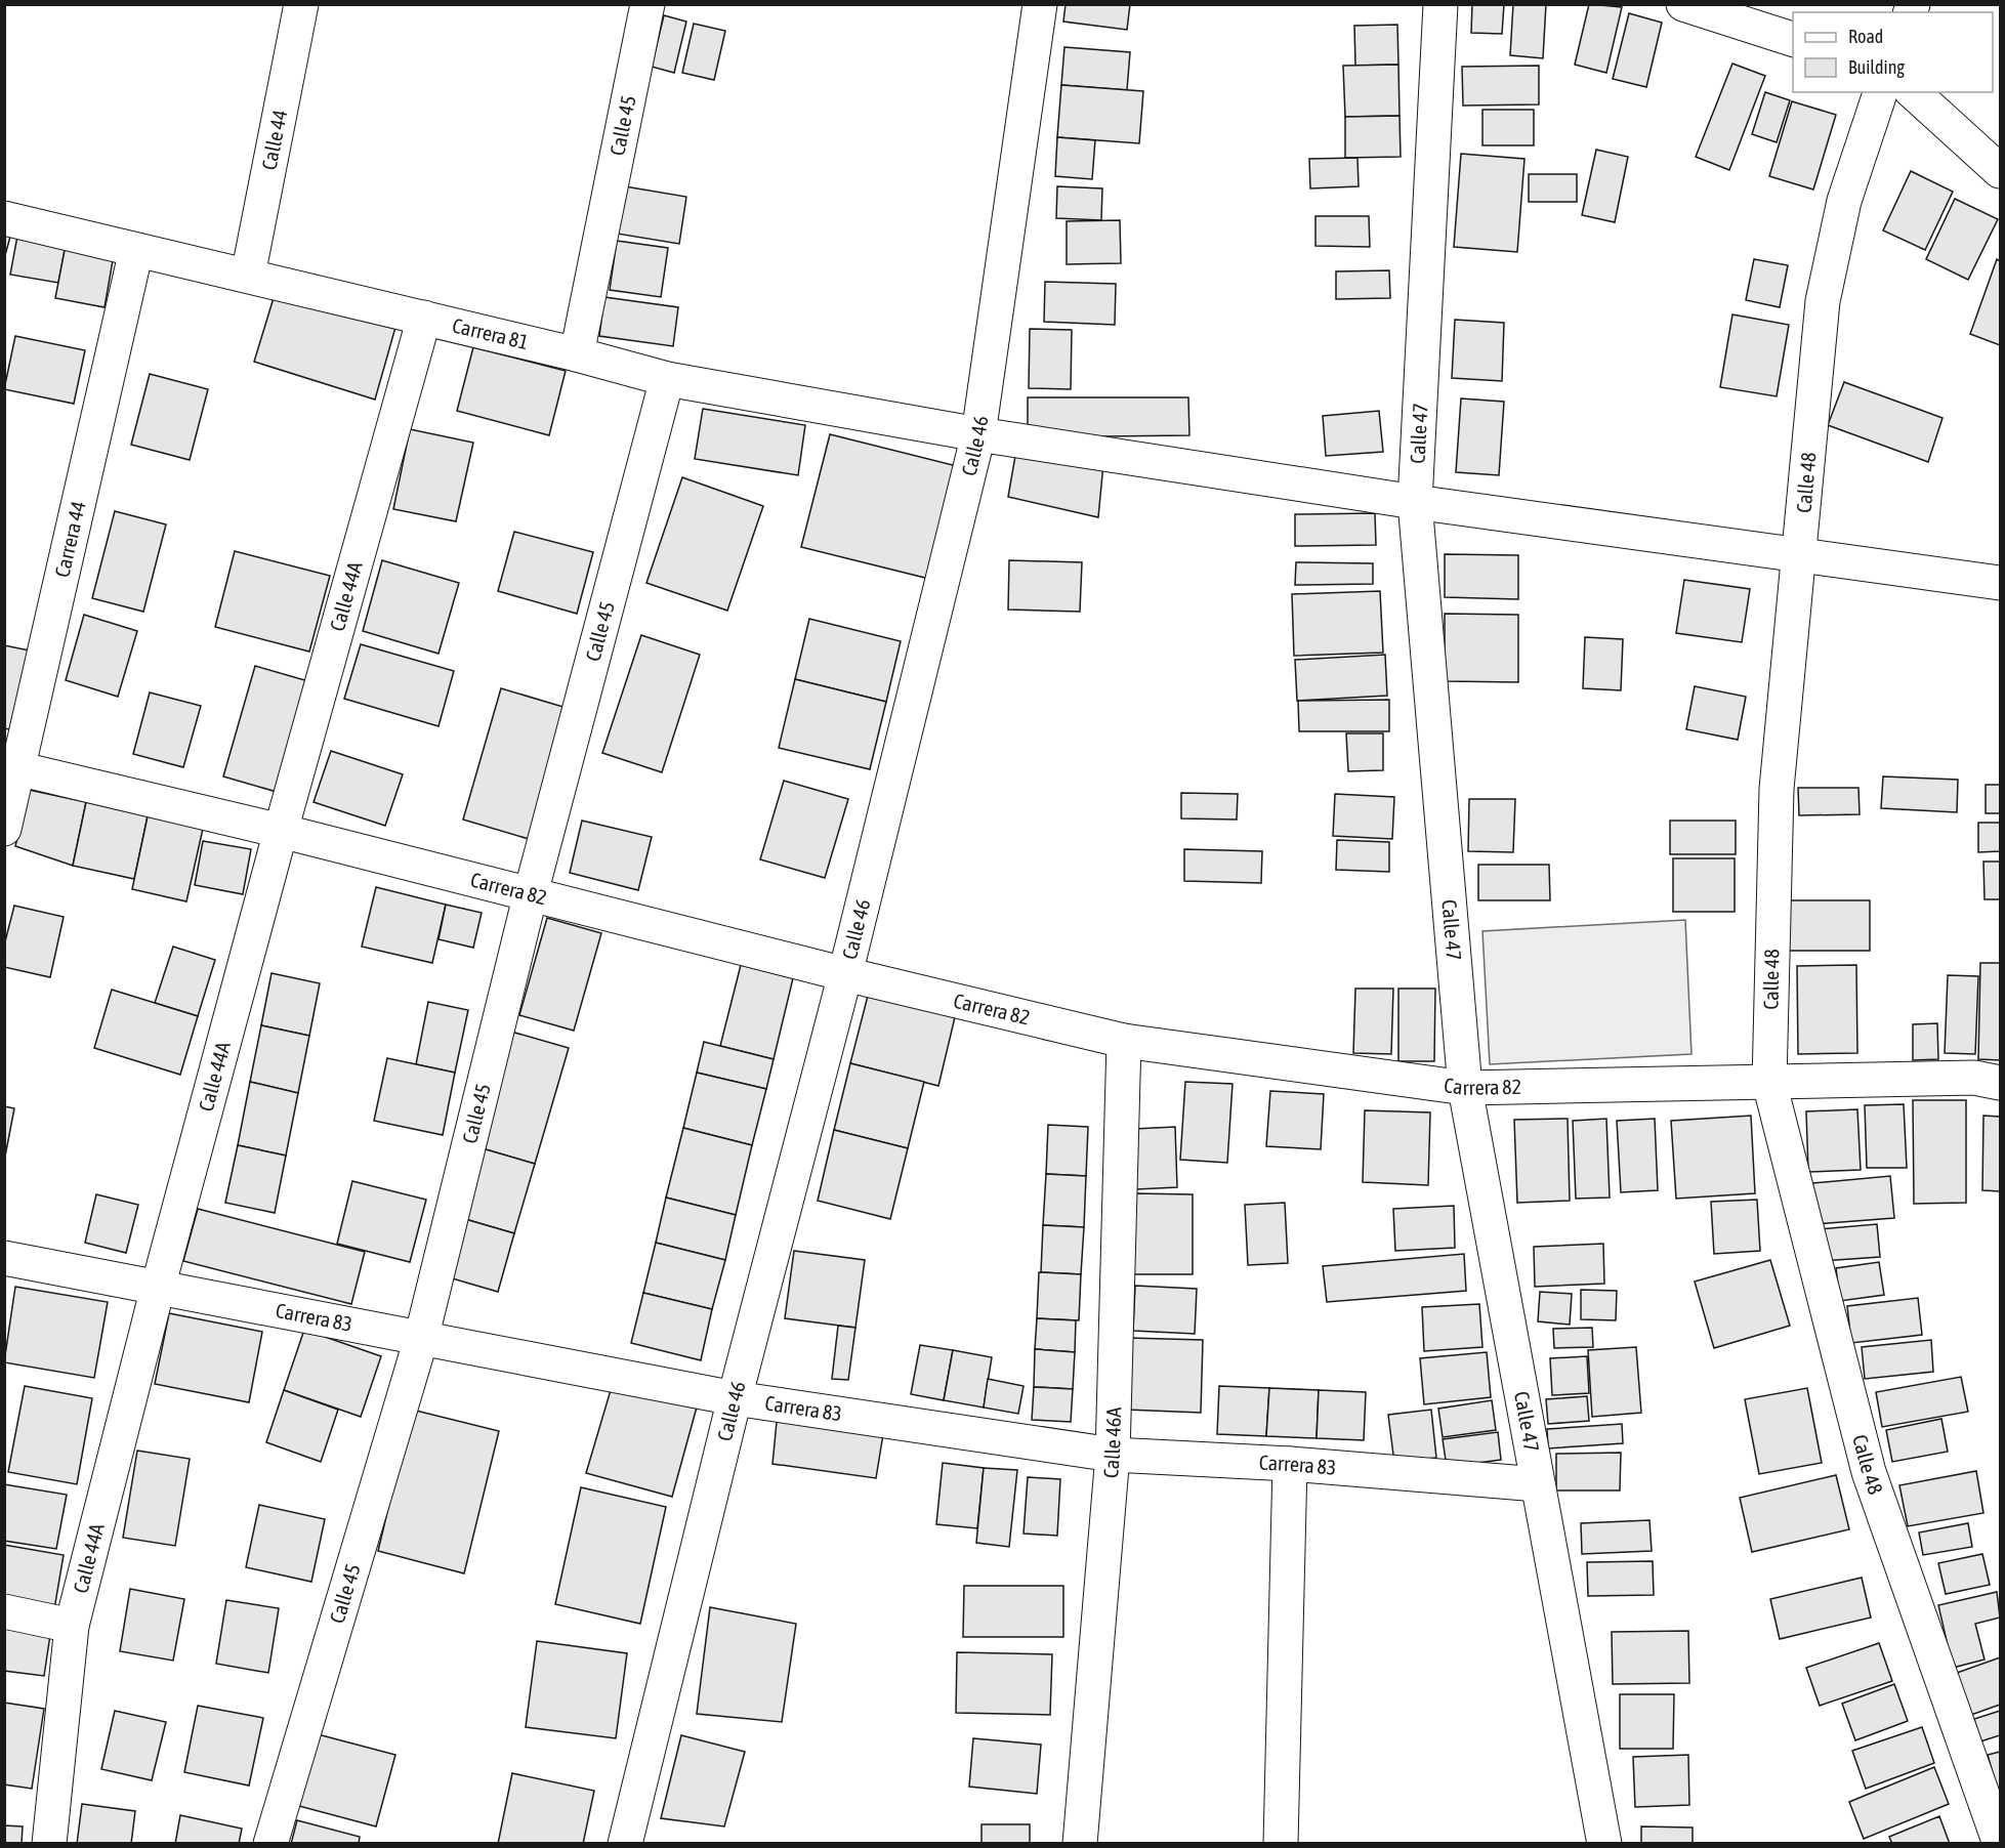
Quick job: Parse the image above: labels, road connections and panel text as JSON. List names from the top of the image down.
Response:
{
  "streets": {
    "street": [
      "Calle 45",
      "Calle 44",
      "Carrera 81",
      "Calle 47",
      "Calle 46",
      "Calle 48",
      "Carrera 44",
      "Calle 44A",
      "Carrera 82",
      "Carrera 83",
      "Calle 46A"
    ]
  },
  "crossings": [
    ["Calle 45", "Carrera 81"],
    ["Calle 45", "Carrera 82"],
    ["Calle 45", "Carrera 83"],
    ["Calle 44", "Carrera 81"],
    ["Carrera 81", "Calle 47"],
    ["Carrera 81", "Calle 46"],
    ["Carrera 81", "Calle 48"],
    ["Carrera 81", "Carrera 44"],
    ["Carrera 81", "Calle 44A"],
    ["Calle 47", "Carrera 82"],
    ["Calle 47", "Carrera 83"],
    ["Calle 46", "Carrera 82"],
    ["Calle 46", "Carrera 83"],
    ["Calle 48", "Carrera 82"],
    ["Carrera 44", "Carrera 82"],
    ["Calle 44A", "Carrera 82"],
    ["Calle 44A", "Carrera 83"],
    ["Carrera 82", "Calle 46A"],
    ["Carrera 83", "Calle 46A"]
  ],
  "legend": ["Road", "Building"]
}
